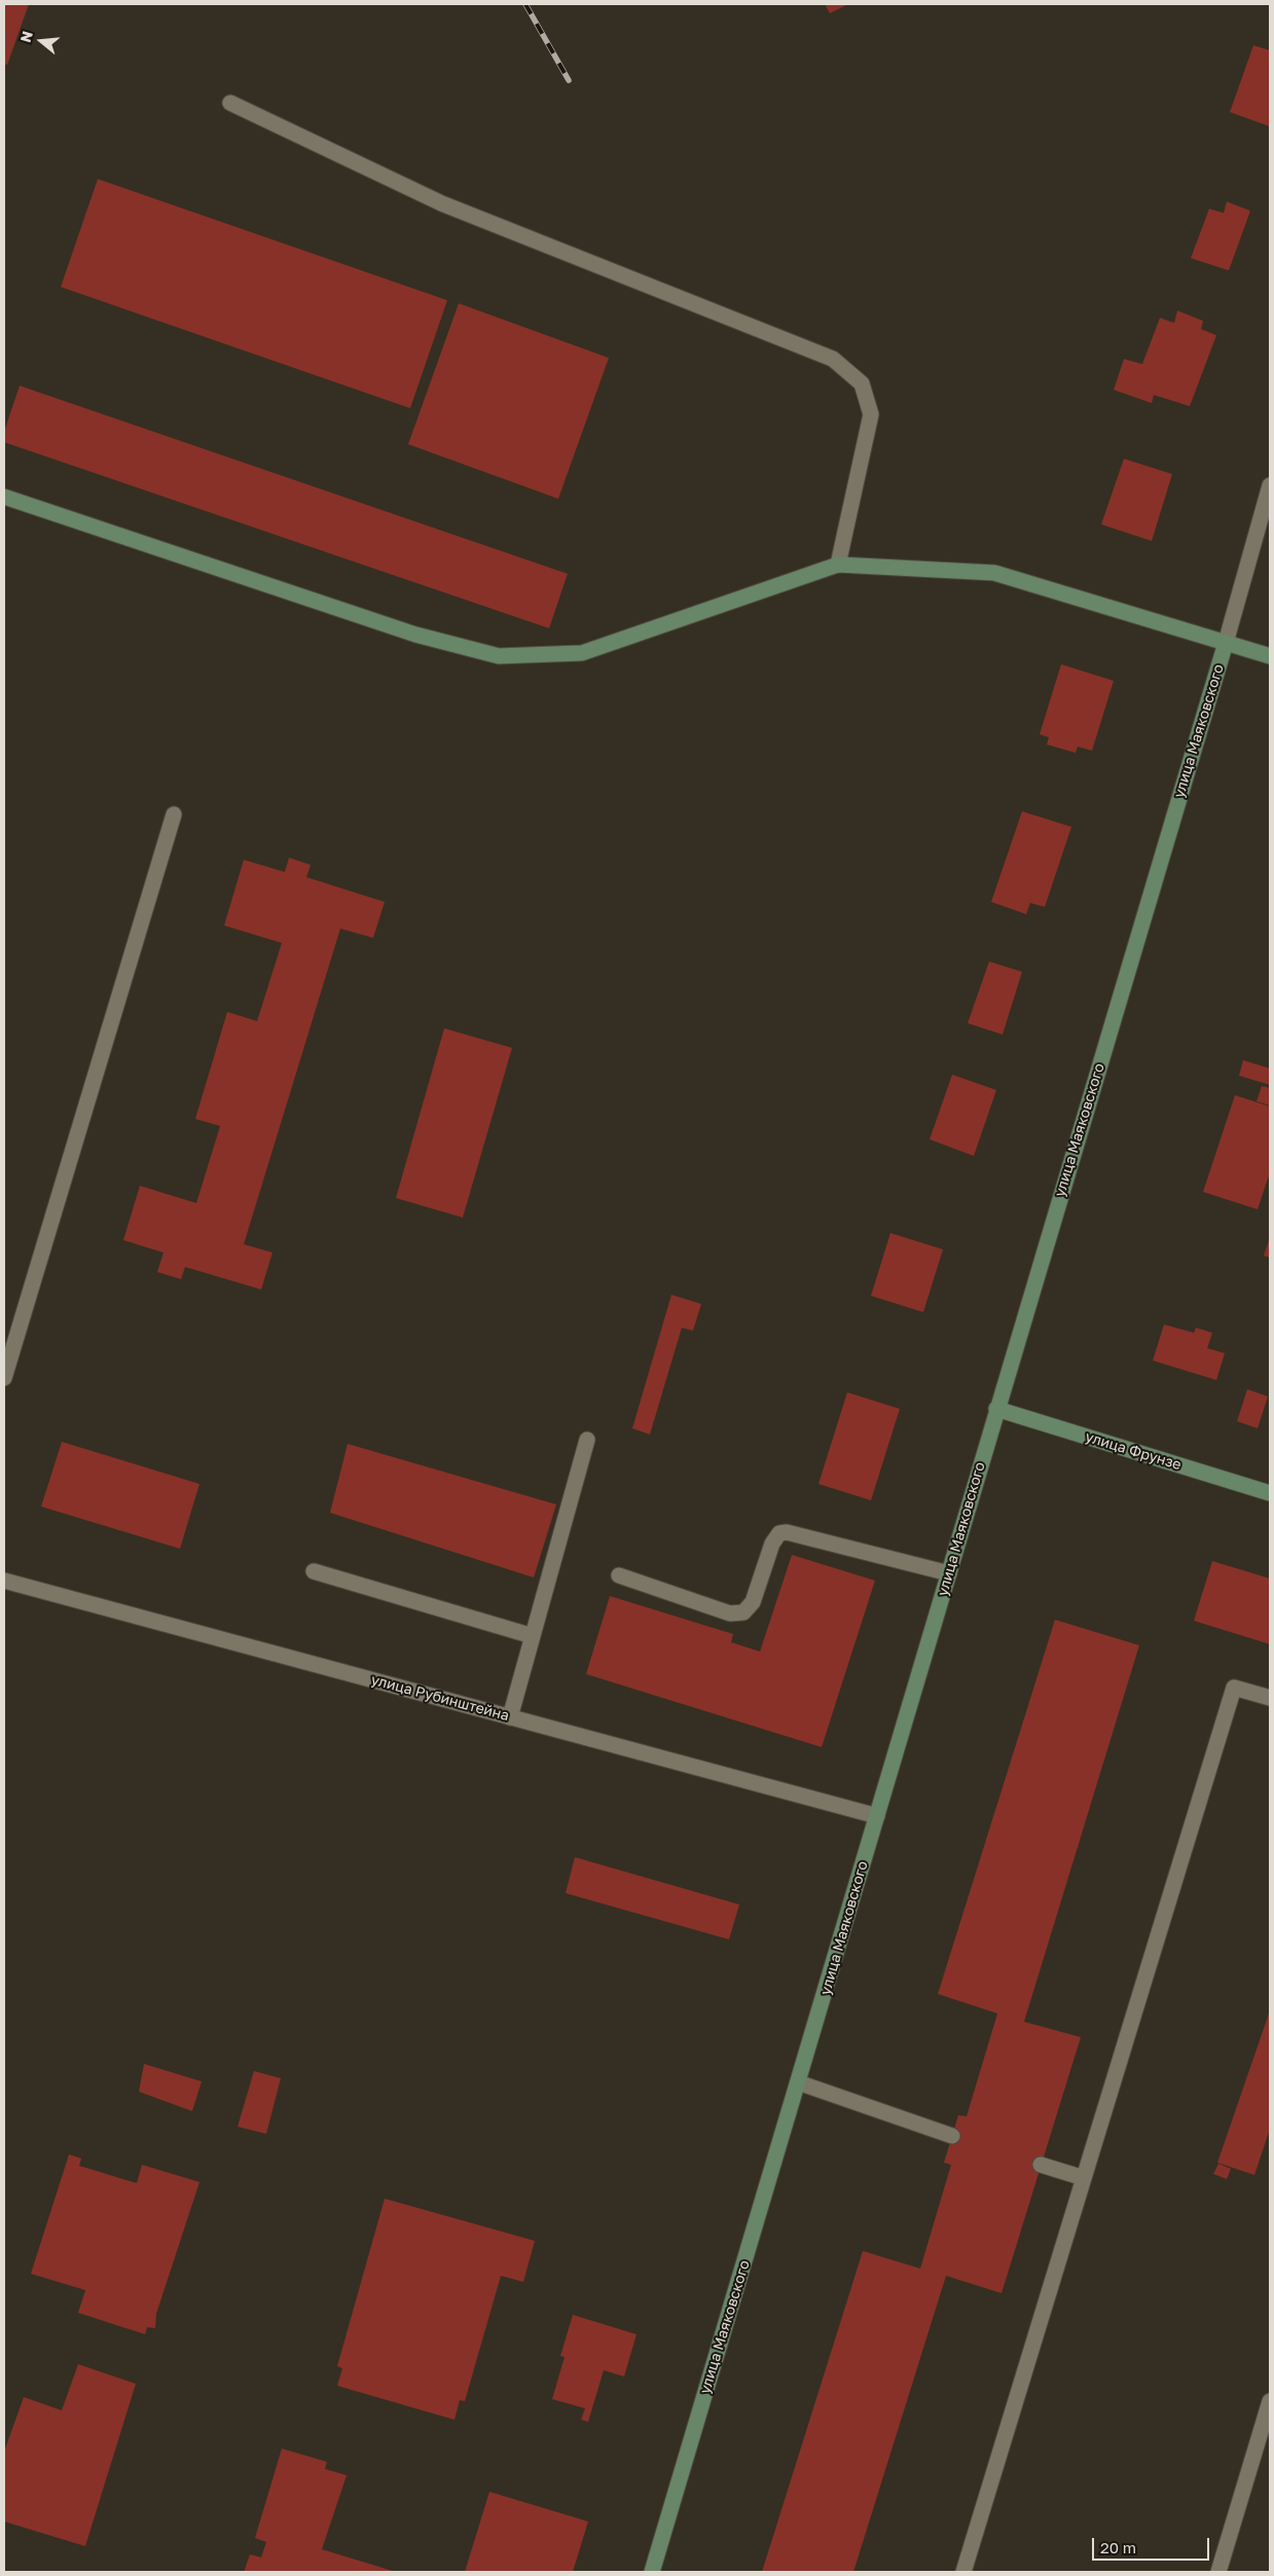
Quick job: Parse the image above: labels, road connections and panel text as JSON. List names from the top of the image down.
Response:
{
  "streets": {
    "street": ["улица Маяковского", "улица Фрунзе", "улица Рубинштейна"]
  },
  "crossings": [
    ["улица Маяковского", "улица Фрунзе"],
    ["улица Маяковского", "улица Рубинштейна"]
  ],
  "scale_bar": "20 m",
  "north": "left"
}
